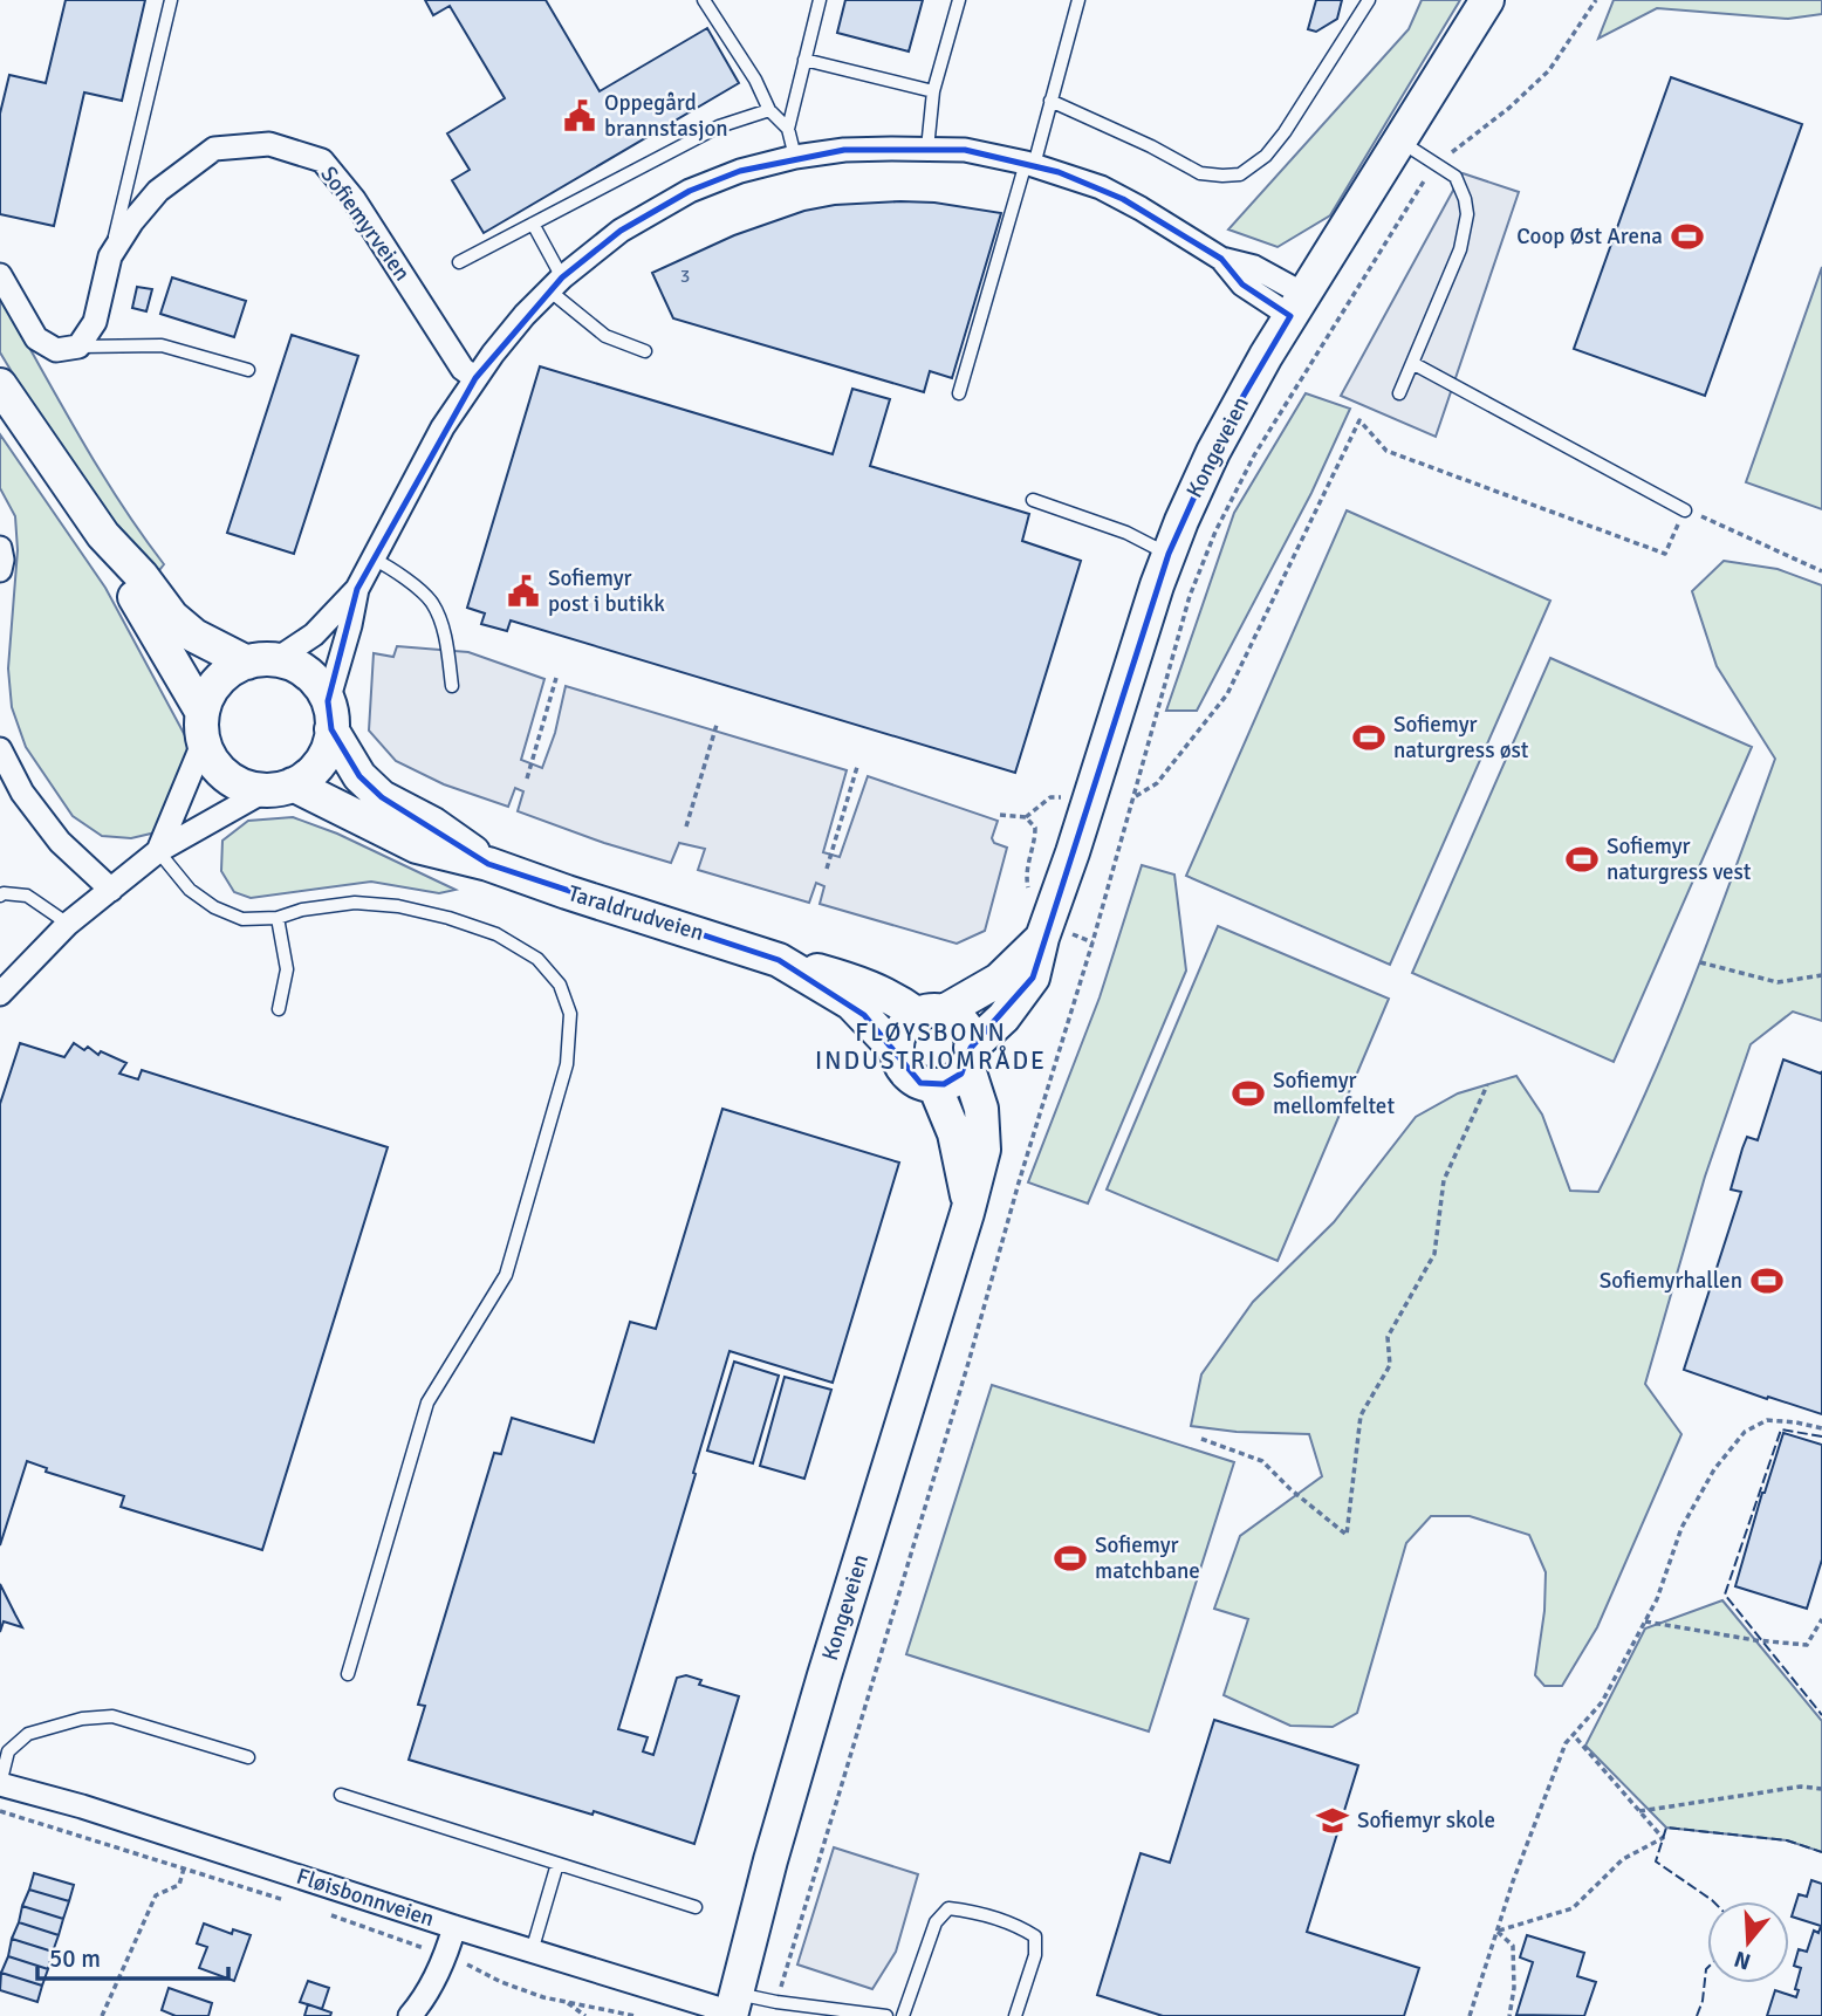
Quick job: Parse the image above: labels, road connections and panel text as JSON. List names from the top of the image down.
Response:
{
  "streets": {
    "main road": ["Kongeveien", "Taraldrudveien"],
    "street": ["Sofiemyrveien", "Fløisbonnveien"]
  },
  "crossings": [
    ["Kongeveien", "Taraldrudveien"],
    ["Kongeveien", "Fløisbonnveien"]
  ],
  "districts": ["FLØYSBONN INDUSTRIOMRÅDE"],
  "places": {
    "public building": ["Oppegård brannstasjon", "Sofiemyr post i butikk"],
    "sports": [
      "Coop Øst Arena",
      "Sofiemyr naturgress øst",
      "Sofiemyr naturgress vest",
      "Sofiemyr mellomfeltet",
      "Sofiemyrhallen",
      "Sofiemyr matchbane"
    ],
    "school or university": ["Sofiemyr skole"]
  },
  "house_numbers": ["3"],
  "scale_bar": "50 m",
  "north": "bottom"
}
